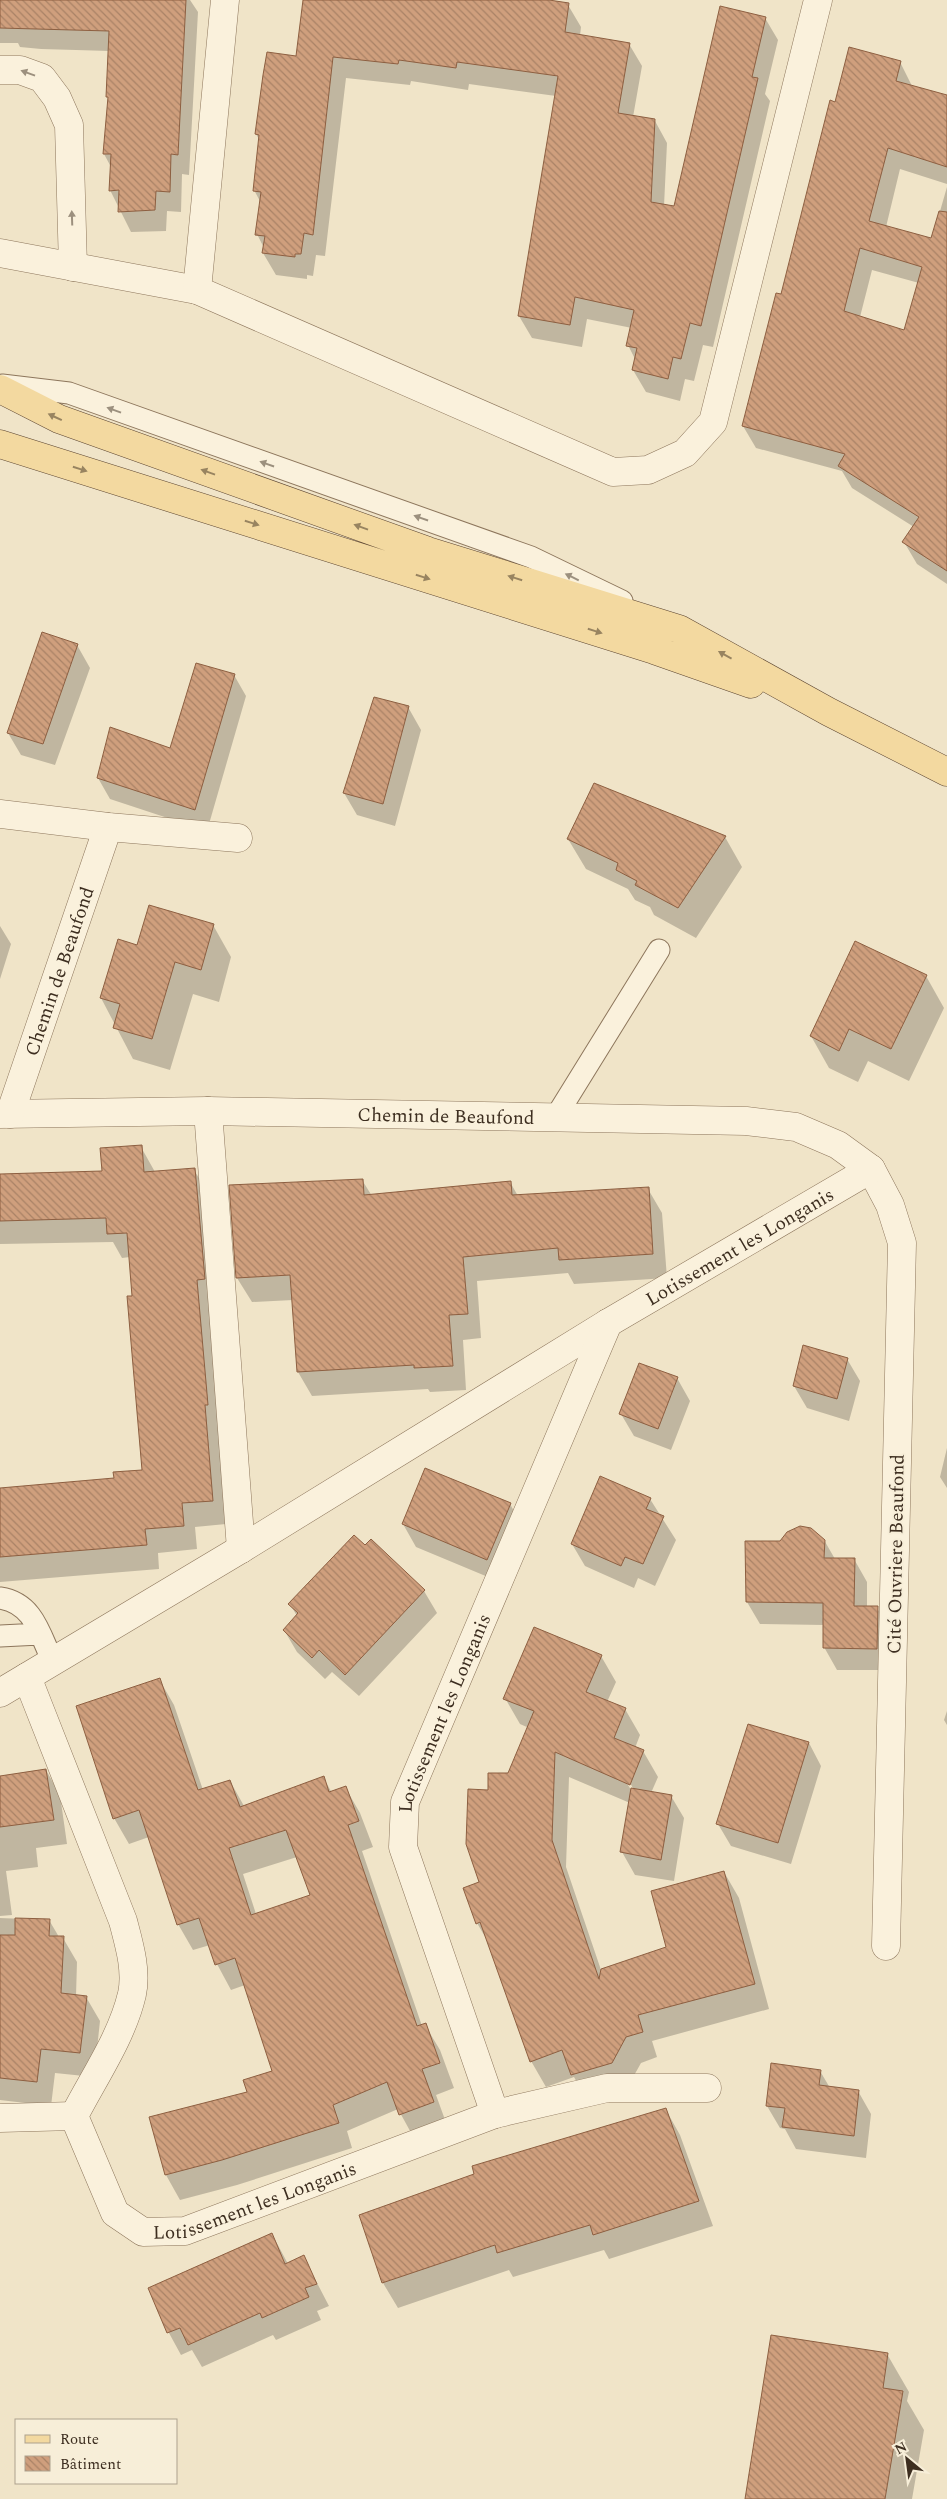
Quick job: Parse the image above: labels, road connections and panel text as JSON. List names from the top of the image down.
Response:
{
  "streets": {
    "street": ["Chemin de Beaufond", "Lotissement les Longanis", "Cité Ouvriere Beaufond"]
  },
  "crossings": [
    ["Chemin de Beaufond", "Lotissement les Longanis"],
    ["Chemin de Beaufond", "Cité Ouvriere Beaufond"],
    ["Lotissement les Longanis", "Cité Ouvriere Beaufond"]
  ],
  "legend": ["Route", "Bâtiment"],
  "north": "top left"
}
